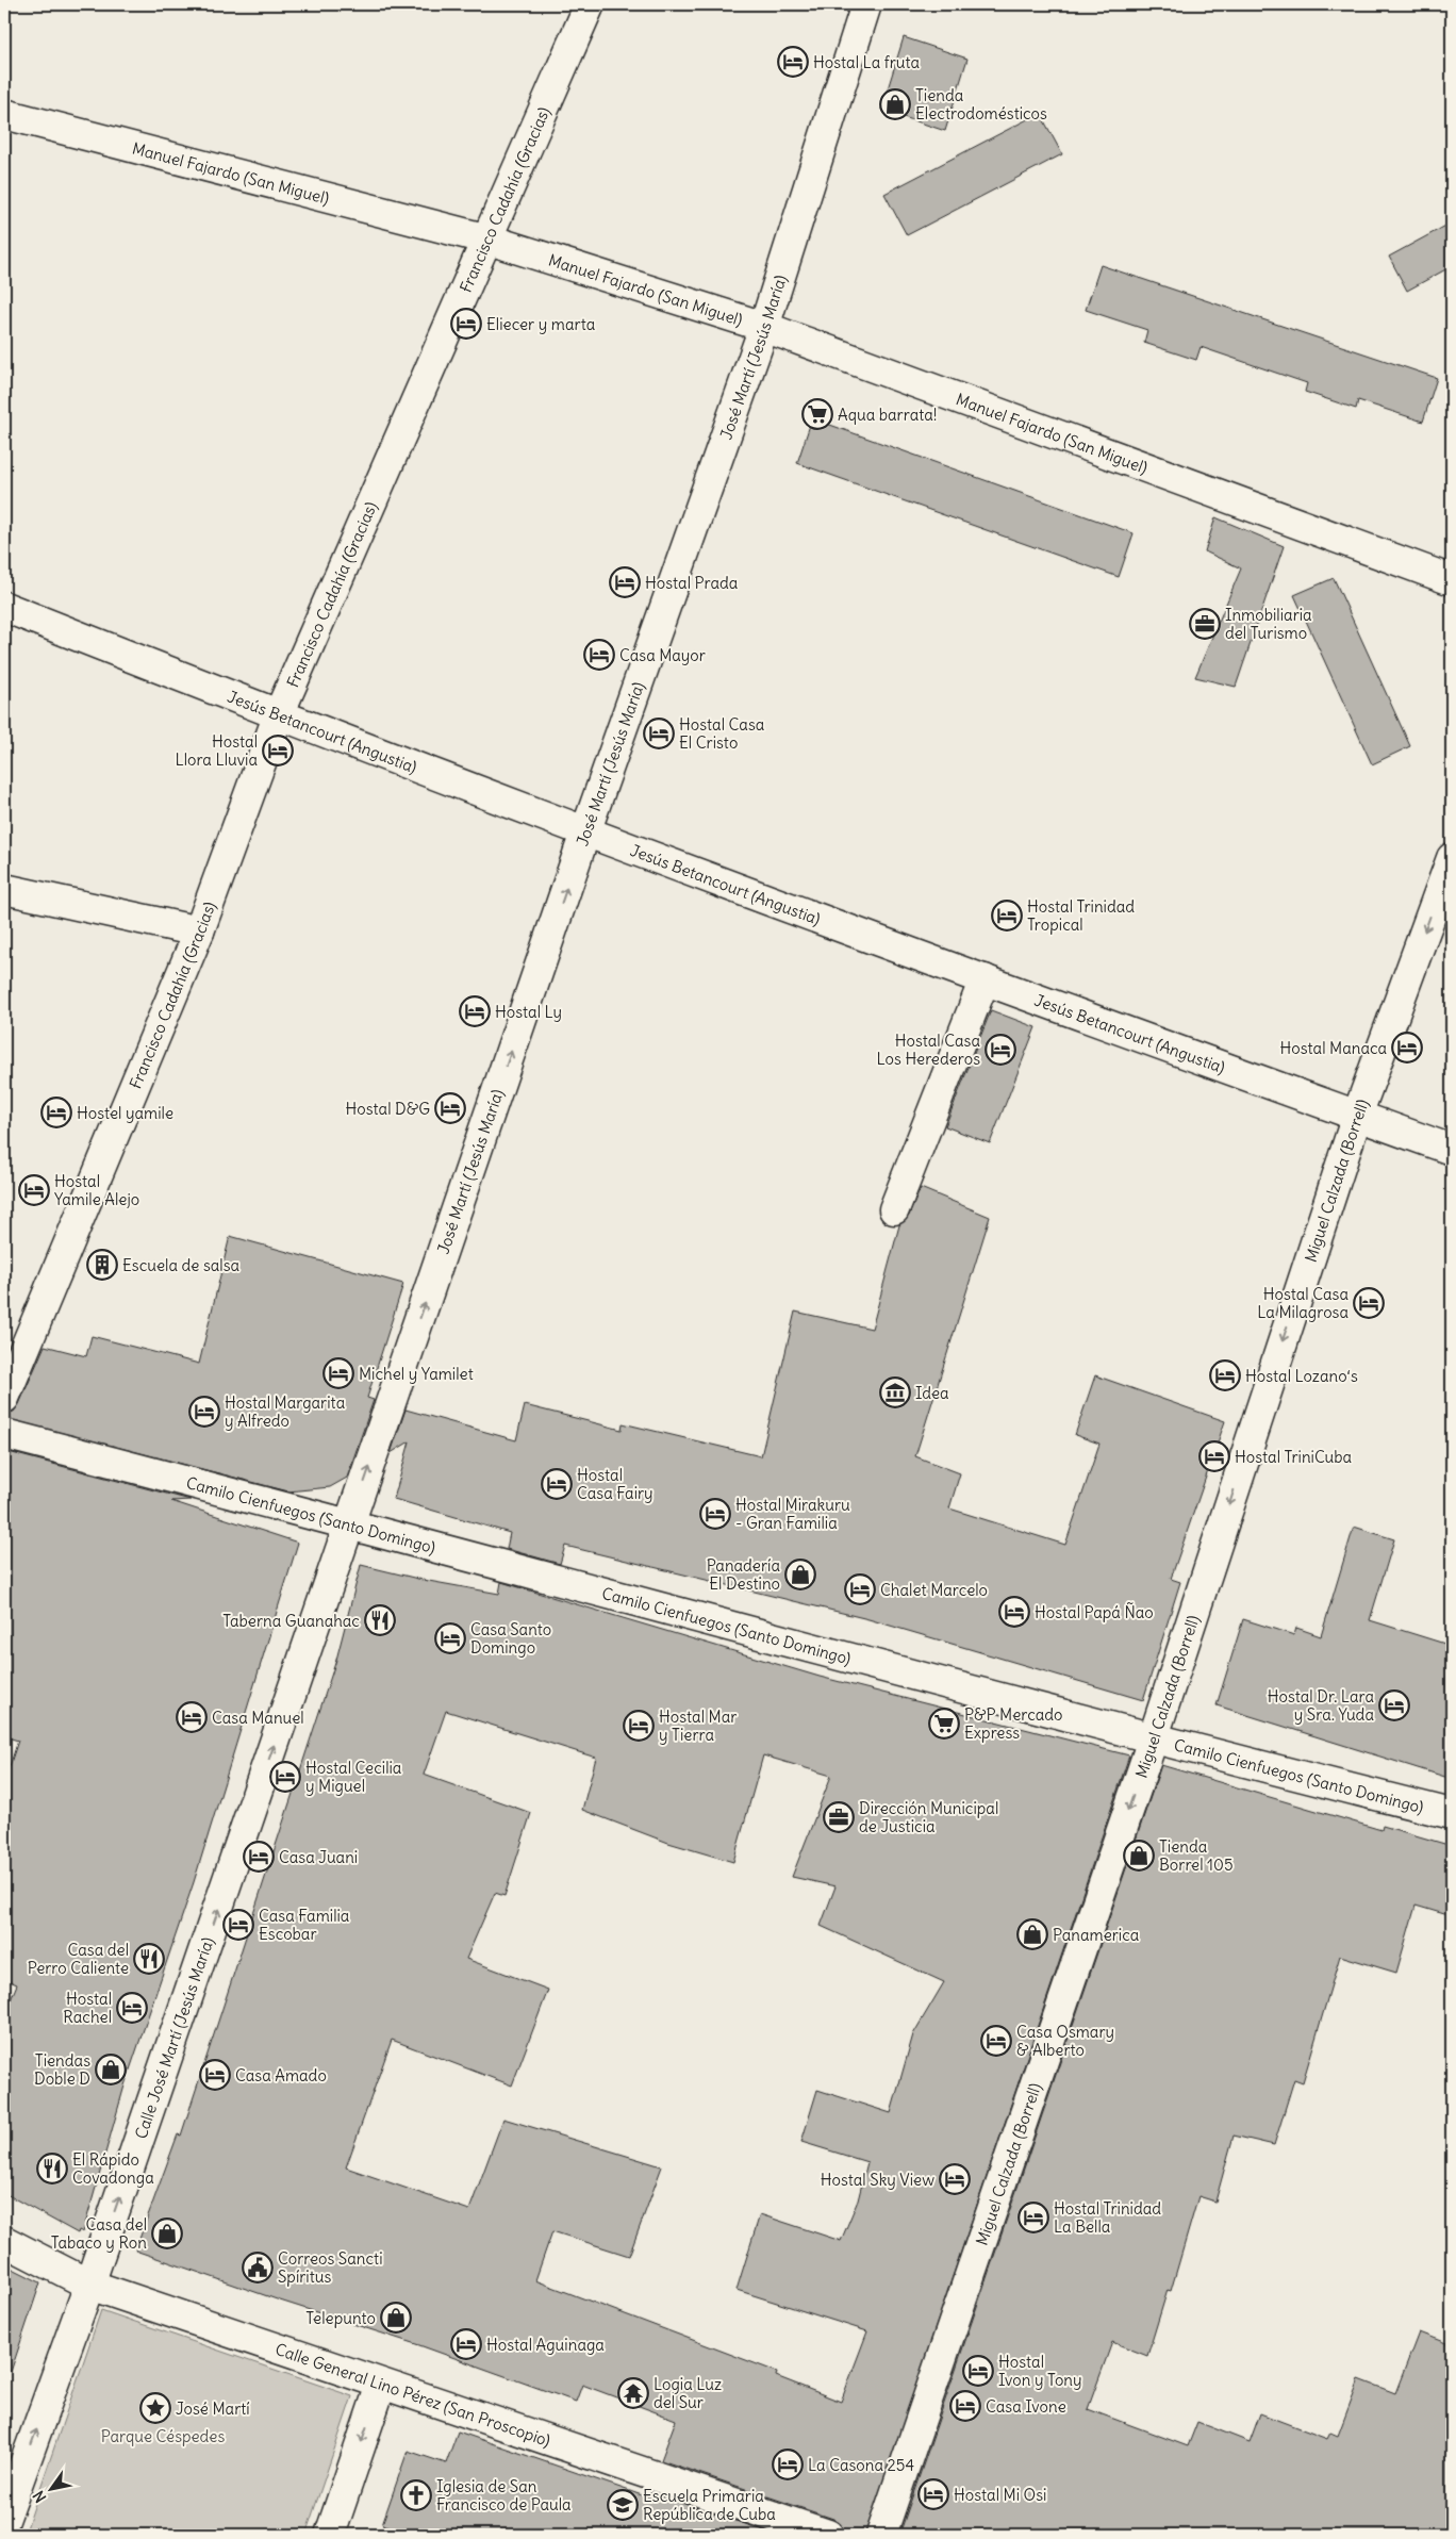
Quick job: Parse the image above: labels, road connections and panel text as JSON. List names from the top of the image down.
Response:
{
  "streets": {
    "street": [
      "Manuel Fajardo (San Miguel)",
      "Francisco Cadahía (Gracias)",
      "José Martí (Jesús María)",
      "Jesús Betancourt (Angustia)",
      "Miguel Calzada (Borrell)",
      "Camilo Cienfuegos (Santo Domingo)",
      "Calle José Martí (Jesús María)",
      "Calle General Lino Pérez (San Proscopio)"
    ]
  },
  "crossings": [
    ["Manuel Fajardo (San Miguel)", "Francisco Cadahía (Gracias)"],
    ["Manuel Fajardo (San Miguel)", "José Martí (Jesús María)"],
    ["Francisco Cadahía (Gracias)", "Jesús Betancourt (Angustia)"],
    ["José Martí (Jesús María)", "Jesús Betancourt (Angustia)"],
    ["José Martí (Jesús María)", "Camilo Cienfuegos (Santo Domingo)"],
    ["José Martí (Jesús María)", "Calle José Martí (Jesús María)"],
    ["Jesús Betancourt (Angustia)", "Miguel Calzada (Borrell)"],
    ["Miguel Calzada (Borrell)", "Camilo Cienfuegos (Santo Domingo)"],
    ["Camilo Cienfuegos (Santo Domingo)", "Calle José Martí (Jesús María)"],
    ["Calle José Martí (Jesús María)", "Calle General Lino Pérez (San Proscopio)"]
  ],
  "one_way": ["José Martí (Jesús María)", "Miguel Calzada (Borrell)", "Calle José Martí (Jesús María)"],
  "parks": ["Parque Céspedes"],
  "places": {
    "hotel": [
      "Hostal La fruta",
      "Eliecer y marta",
      "Hostal Prada",
      "Casa Mayor",
      "Hostal Casa El Cristo",
      "Hostal Llora Lluvia",
      "Hostal Trinidad Tropical",
      "Hostal Ly",
      "Hostal Manaca",
      "Hostal Casa Los Herederos",
      "Hostal D&G",
      "Hostel yamile",
      "Hostal Yamile Alejo",
      "Hostal Casa La Milagrosa",
      "Michel y Yamilet",
      "Hostal Lozano‘s",
      "Hostal Margarita y Alfredo",
      "Hostal TriniCuba",
      "Hostal Casa Fairy",
      "Hostal Mirakuru - Gran Familia",
      "Chalet Marcelo",
      "Hostal Papá Ñao",
      "Casa Santo Domingo",
      "Hostal Dr. Lara y Sra. Yuda",
      "Casa Manuel",
      "Hostal Mar y Tierra",
      "Hostal Cecilia y Miguel",
      "Casa Juani",
      "Casa Familia Escobar",
      "Hostal Rachel",
      "Casa Osmary & Alberto",
      "Casa Amado",
      "Hostal Sky View",
      "Hostal Trinidad La Bella",
      "Hostal Aguinaga",
      "Hostal Ivon y Tony",
      "Casa Ivone",
      "La Casona 254",
      "Hostal Mi Osi"
    ],
    "shop": [
      "Tienda Electrodomésticos",
      "Panadería El Destino",
      "Tienda Borrel 105",
      "Panamerica",
      "Tiendas Doble D",
      "Casa del Tabaco y Ron",
      "Telepunto"
    ],
    "supermarket": ["Aqua barrata!", "P&P Mercado Express"],
    "office": ["Inmobiliaria del Turismo", "Dirección Municipal de Justicia"],
    "building": ["Escuela de salsa"],
    "museum": ["Idea"],
    "restaurant": ["Taberna Guanahac", "Casa del Perro Caliente", "El Rápido Covadonga"],
    "public building": ["Correos Sancti Spíritus"],
    "temple": ["Logia Luz del Sur"],
    "place": ["José Martí"],
    "church": ["Iglesia de San Francisco de Paula"],
    "school or university": ["Escuela Primaria República de Cuba"]
  },
  "north": "bottom left"
}
